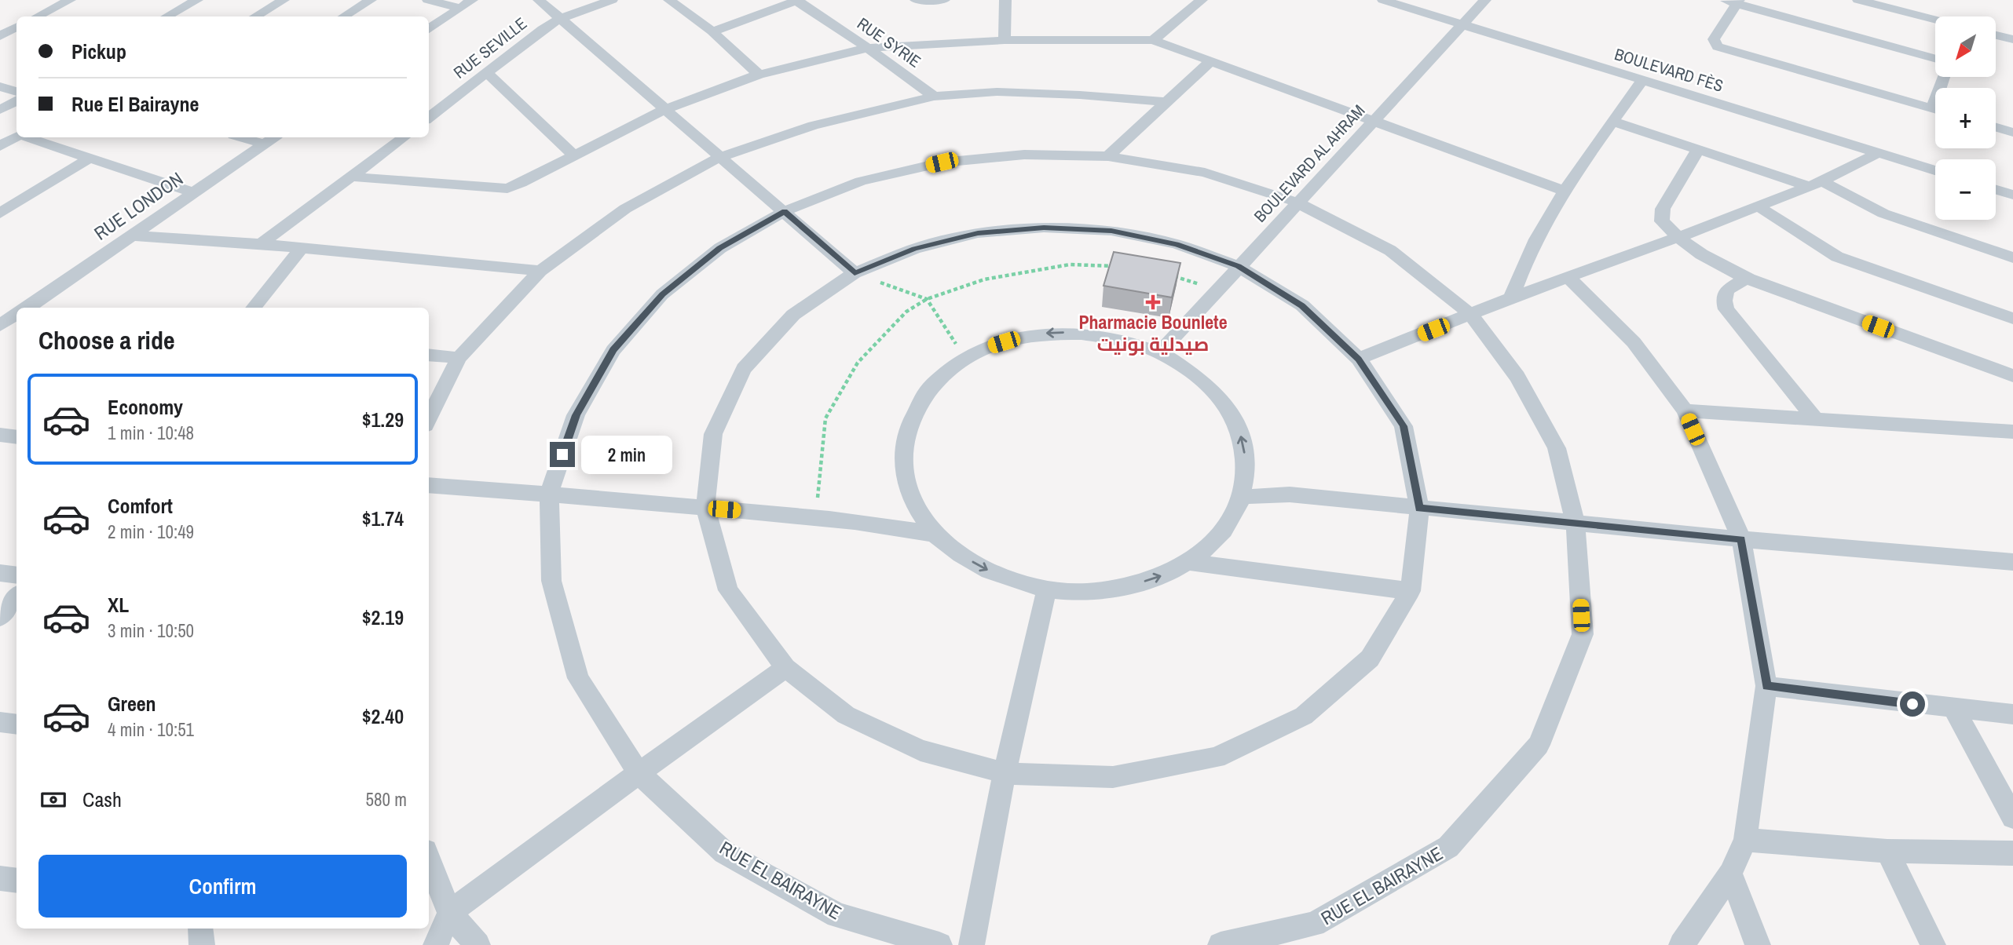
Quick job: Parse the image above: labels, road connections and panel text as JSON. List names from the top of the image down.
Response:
{
  "streets": {
    "street": [
      "RUE SYRIE",
      "RUE SEVILLE",
      "BOULEVARD FÈS",
      "BOULEVARD AL AHRAM",
      "RUE LONDON",
      "RUE EL BAIRAYNE"
    ]
  },
  "crossings": [
    ["BOULEVARD FÈS", "BOULEVARD AL AHRAM"],
    ["BOULEVARD AL AHRAM", "RUE EL BAIRAYNE"]
  ],
  "places": {
    "health": ["Pharmacie Bounlete صيدلية بونيت"]
  },
  "north": "bottom left",
  "page": {
    "map_buttons": ["+", "−"],
    "banner": ["Pickup", "Rue El Bairayne"],
    "heading": "Choose a ride",
    "list": [
      {
        "name": "Economy",
        "note": "1 min · 10:48",
        "value": "$1.29"
      },
      {
        "name": "Comfort",
        "note": "2 min · 10:49",
        "value": "$1.74"
      },
      {
        "name": "XL",
        "note": "3 min · 10:50",
        "value": "$2.19"
      },
      {
        "name": "Green",
        "note": "4 min · 10:51",
        "value": "$2.40"
      }
    ],
    "bubble": "2 min",
    "pay": ["Cash", "580 m"],
    "buttons": "Confirm"
  }
}
